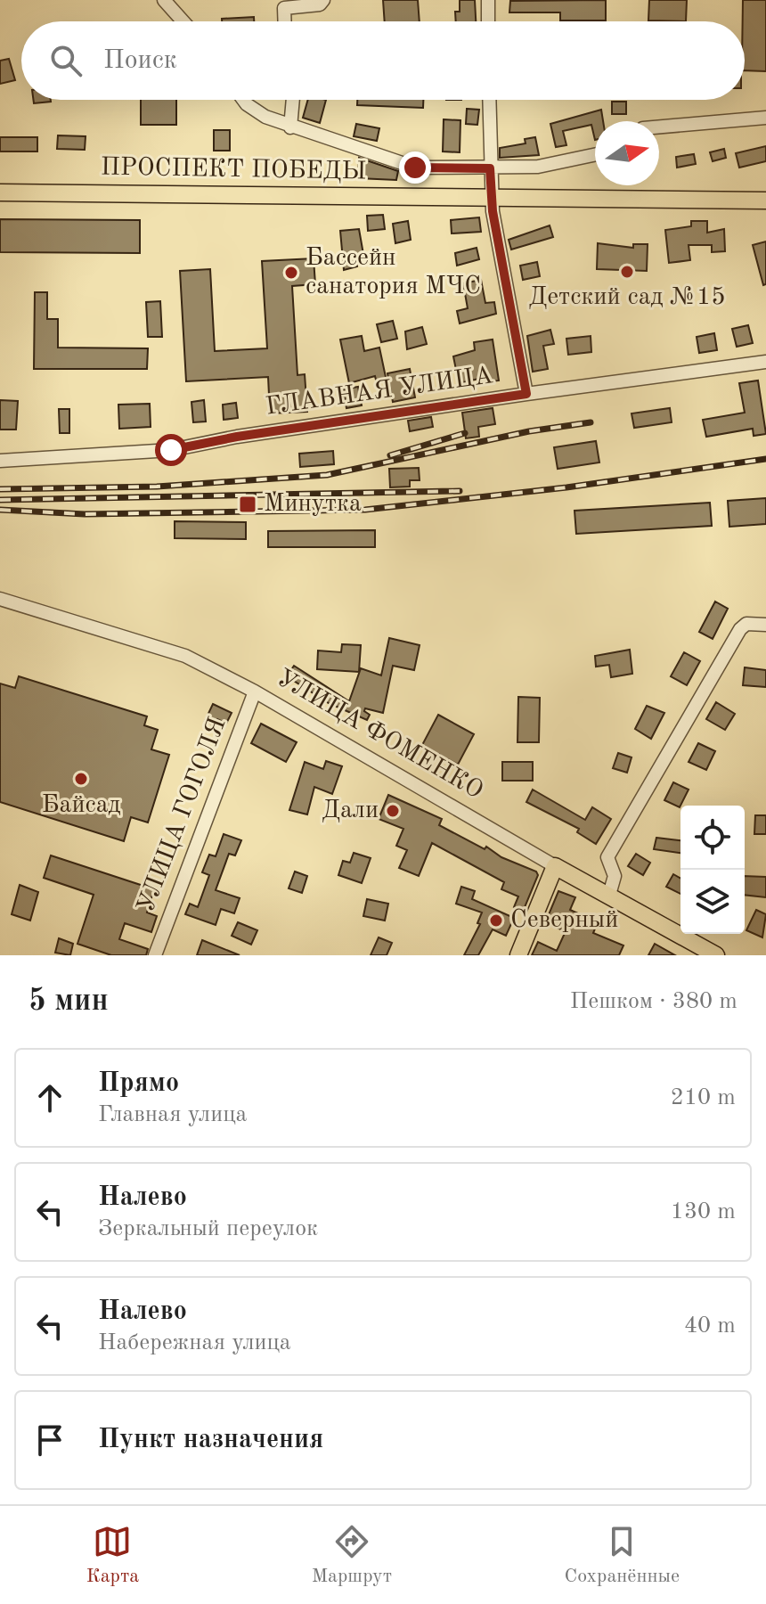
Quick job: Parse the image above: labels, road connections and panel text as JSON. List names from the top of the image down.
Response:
{
  "streets": {
    "main road": ["ПРОСПЕКТ ПОБЕДЫ", "УЛИЦА ФОМЕНКО"],
    "street": ["ГЛАВНАЯ УЛИЦА", "УЛИЦА ГОГОЛЯ"]
  },
  "crossings": [
    ["УЛИЦА ФОМЕНКО", "УЛИЦА ГОГОЛЯ"]
  ],
  "places": {
    "other": [
      "Детский сад №15",
      "Бассейн санатория МЧС",
      "Байсад",
      "Дали",
      "Северный"
    ],
    "transit": ["Минутка"]
  },
  "north": "right",
  "page": {
    "search": "Поиск",
    "heading": ["5 мин", "Пешком · 380 m"],
    "list": [
      ["Прямо", "Главная улица", "210 m"],
      ["Налево", "Зеркальный переулок", "130 m"],
      ["Налево", "Набережная улица", "40 m"],
      "Пункт назначения"
    ],
    "nav": ["Карта", "Маршрут", "Сохранённые"]
  }
}
